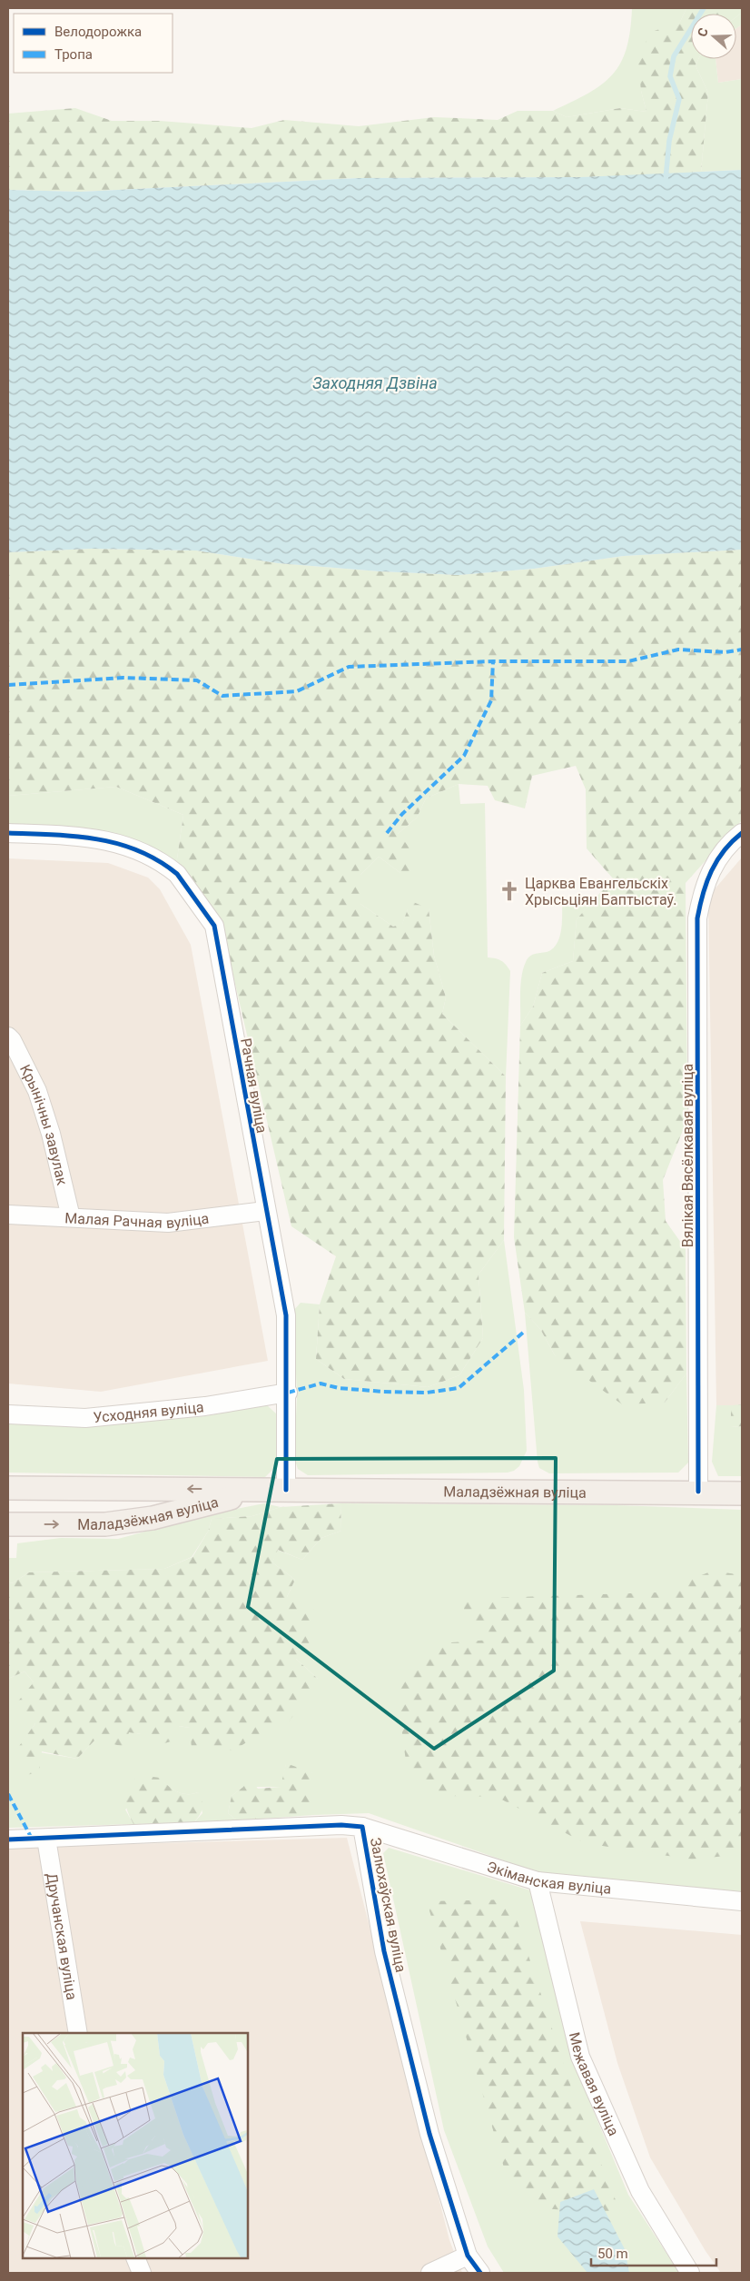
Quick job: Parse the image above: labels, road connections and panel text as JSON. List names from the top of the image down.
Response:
{
  "streets": {
    "main road": ["Маладзёжная вуліца"],
    "street": [
      "Рачная вуліца",
      "Крынічны завулак",
      "Вялікая Вясёлкавая вуліца",
      "Малая Рачная вуліца",
      "Усходняя вуліца",
      "Экіманская вуліца",
      "Залюхаўская вуліца",
      "Дручанская вуліца",
      "Межавая вуліца"
    ]
  },
  "crossings": [
    ["Рачная вуліца", "Малая Рачная вуліца"],
    ["Рачная вуліца", "Усходняя вуліца"],
    ["Рачная вуліца", "Маладзёжная вуліца"],
    ["Крынічны завулак", "Малая Рачная вуліца"],
    ["Вялікая Вясёлкавая вуліца", "Маладзёжная вуліца"],
    ["Экіманская вуліца", "Залюхаўская вуліца"],
    ["Экіманская вуліца", "Межавая вуліца"],
    ["Залюхаўская вуліца", "Дручанская вуліца"]
  ],
  "water": ["Заходняя Дзвіна"],
  "places": {
    "church": ["Царква Евангельскіх Хрысьціян Баптыстаў."]
  },
  "legend": ["Велодорожка", "Тропа"],
  "scale_bar": "50 m",
  "north": "left"
}
